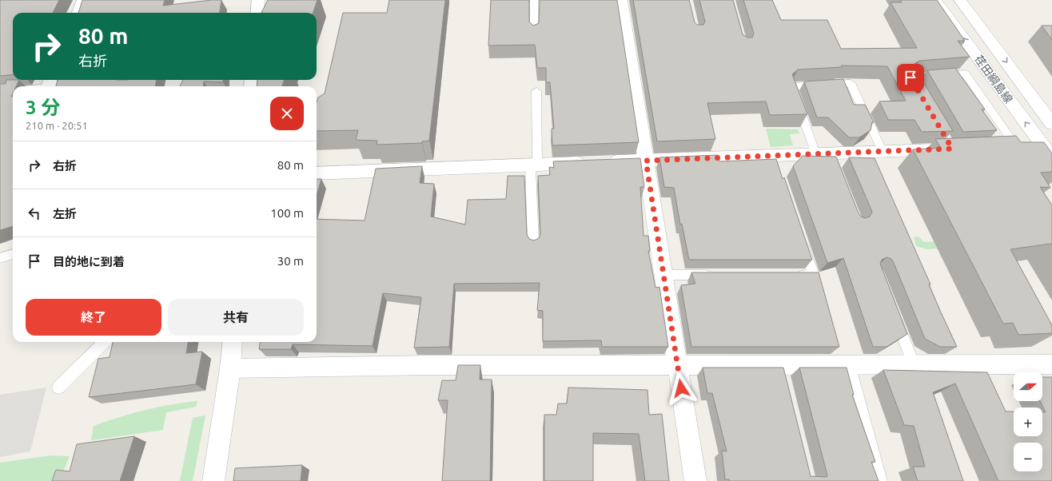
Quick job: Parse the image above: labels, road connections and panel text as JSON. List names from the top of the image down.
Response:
{
  "streets": {
    "street": ["荏田綱島線"]
  },
  "north": "right",
  "page": {
    "turn": ["80 m", "右折"],
    "heading": ["3 分", "210 m · 20:51"],
    "list": [
      {
        "name": "右折",
        "value": "80 m"
      },
      {
        "name": "左折",
        "value": "100 m"
      },
      {
        "name": "目的地に到着",
        "value": "30 m"
      }
    ],
    "buttons": ["終了", "共有"],
    "map_buttons": ["+", "−"]
  }
}
